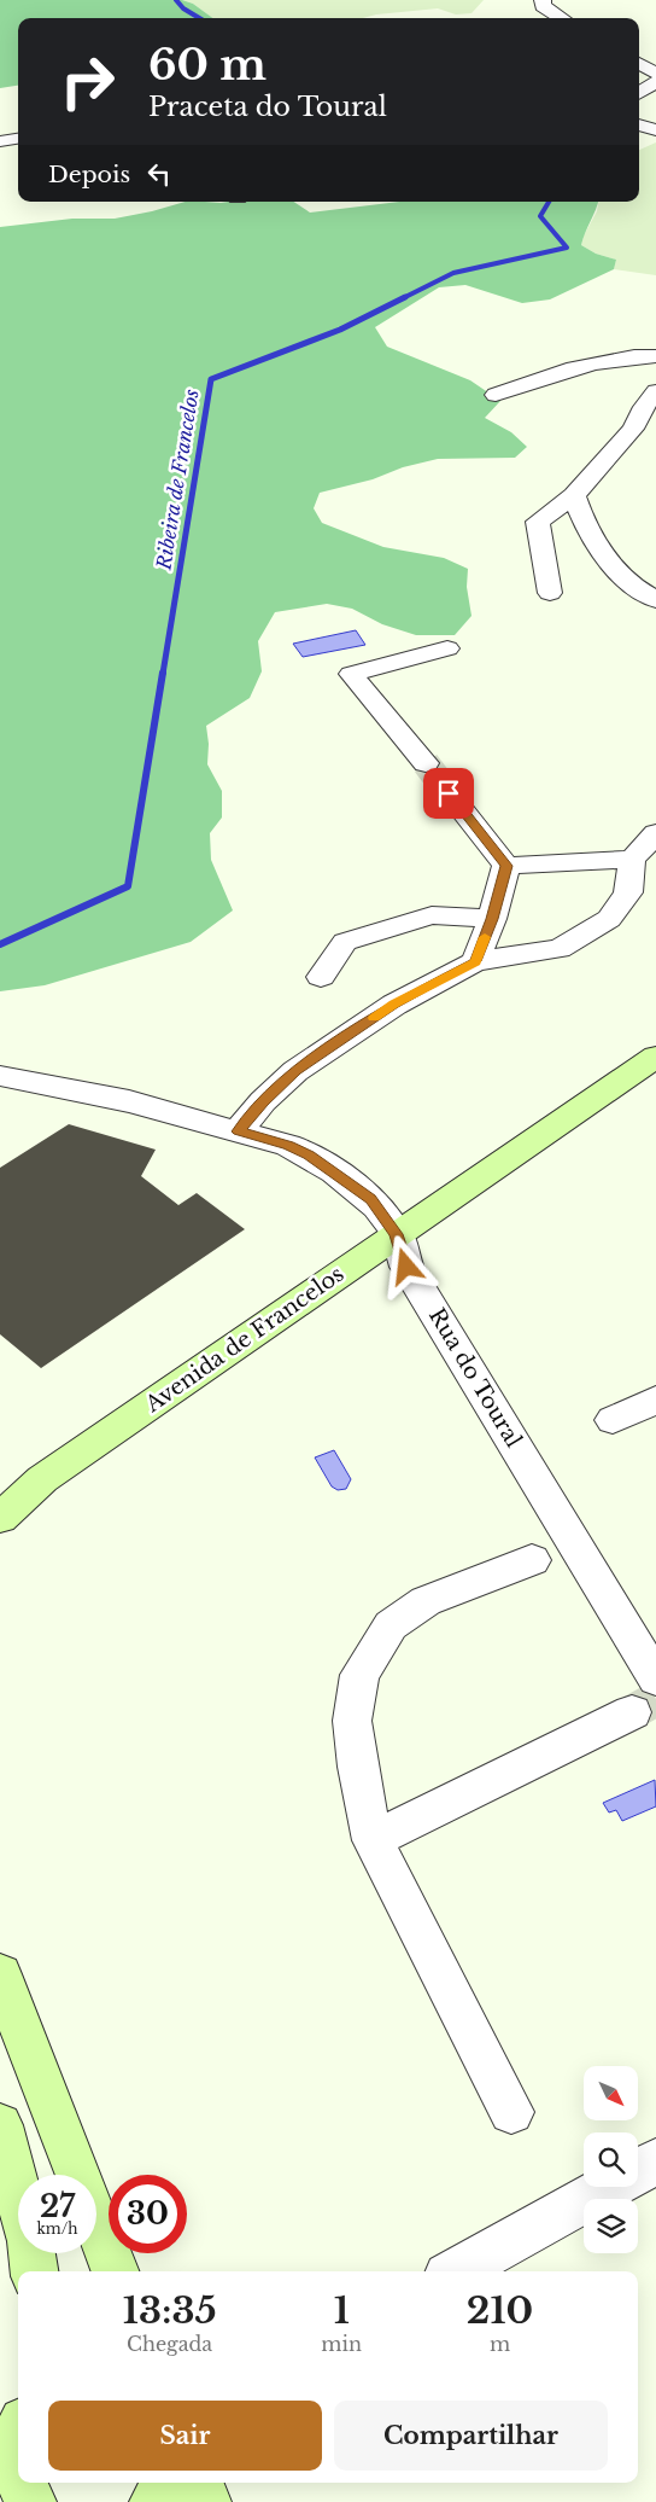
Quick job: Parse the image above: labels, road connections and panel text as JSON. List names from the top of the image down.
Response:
{
  "streets": {
    "main road": ["Avenida de Francelos"],
    "street": ["Rua do Toural"]
  },
  "crossings": [
    ["Avenida de Francelos", "Rua do Toural"]
  ],
  "water": ["Ribeira de Francelos"],
  "north": "bottom right",
  "page": {
    "turn": ["60 m", "Praceta do Toural"],
    "then": "Depois",
    "speed": "27 km/h",
    "limit": "30",
    "eta": [
      "13:35",
      "Chegada",
      "1",
      "min",
      "210",
      "m"
    ],
    "buttons": ["Sair", "Compartilhar"]
  }
}
